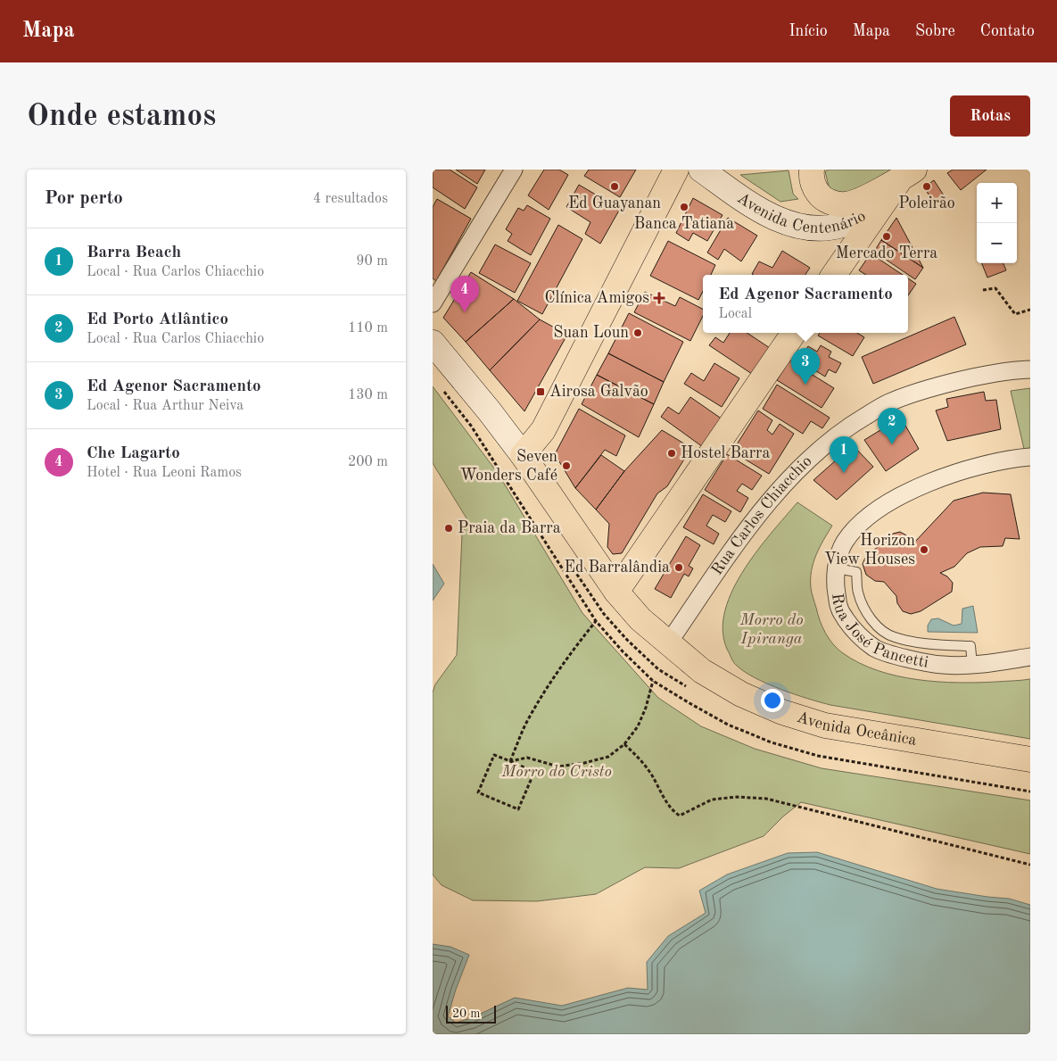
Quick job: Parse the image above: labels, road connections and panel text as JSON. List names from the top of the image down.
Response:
{
  "streets": {
    "main road": ["Avenida Oceânica"],
    "street": ["Avenida Centenário", "Rua Carlos Chiacchio", "Rua José Pancetti"]
  },
  "crossings": [
    ["Rua Carlos Chiacchio", "Avenida Oceânica"]
  ],
  "parks": ["Morro do Ipiranga", "Morro do Cristo"],
  "places": {
    "other": [
      "Ed Guayanan",
      "Poleirão",
      "Banca Tatiana",
      "Mercado Terra",
      "Suan Loun",
      "Hostel Barra",
      "Seven Wonders Café",
      "Praia da Barra",
      "Horizon View Houses",
      "Ed Barralândia"
    ],
    "health": ["Clínica Amigos"],
    "transit": ["Airosa Galvão"]
  },
  "scale_bar": "20 m",
  "page": {
    "header": "Mapa",
    "nav": [
      "Início",
      "Mapa",
      "Sobre",
      "Contato"
    ],
    "buttons": "Rotas",
    "title": "Onde estamos",
    "heading": ["Por perto", "4 resultados"],
    "map_buttons": ["+", "−"],
    "list": [
      {
        "mark": "1",
        "name": "Barra Beach",
        "note": "Local · Rua Carlos Chiacchio",
        "value": "90 m"
      },
      {
        "mark": "2",
        "name": "Ed Porto Atlântico",
        "note": "Local · Rua Carlos Chiacchio",
        "value": "110 m"
      },
      {
        "mark": "3",
        "name": "Ed Agenor Sacramento",
        "note": "Local · Rua Arthur Neiva",
        "value": "130 m"
      },
      {
        "mark": "4",
        "name": "Che Lagarto",
        "note": "Hotel · Rua Leoni Ramos",
        "value": "200 m"
      }
    ],
    "popup": ["Ed Agenor Sacramento", "Local"],
    "pins": [
      "4",
      "3",
      "2",
      "1"
    ],
    "scale": "20 m"
  }
}
